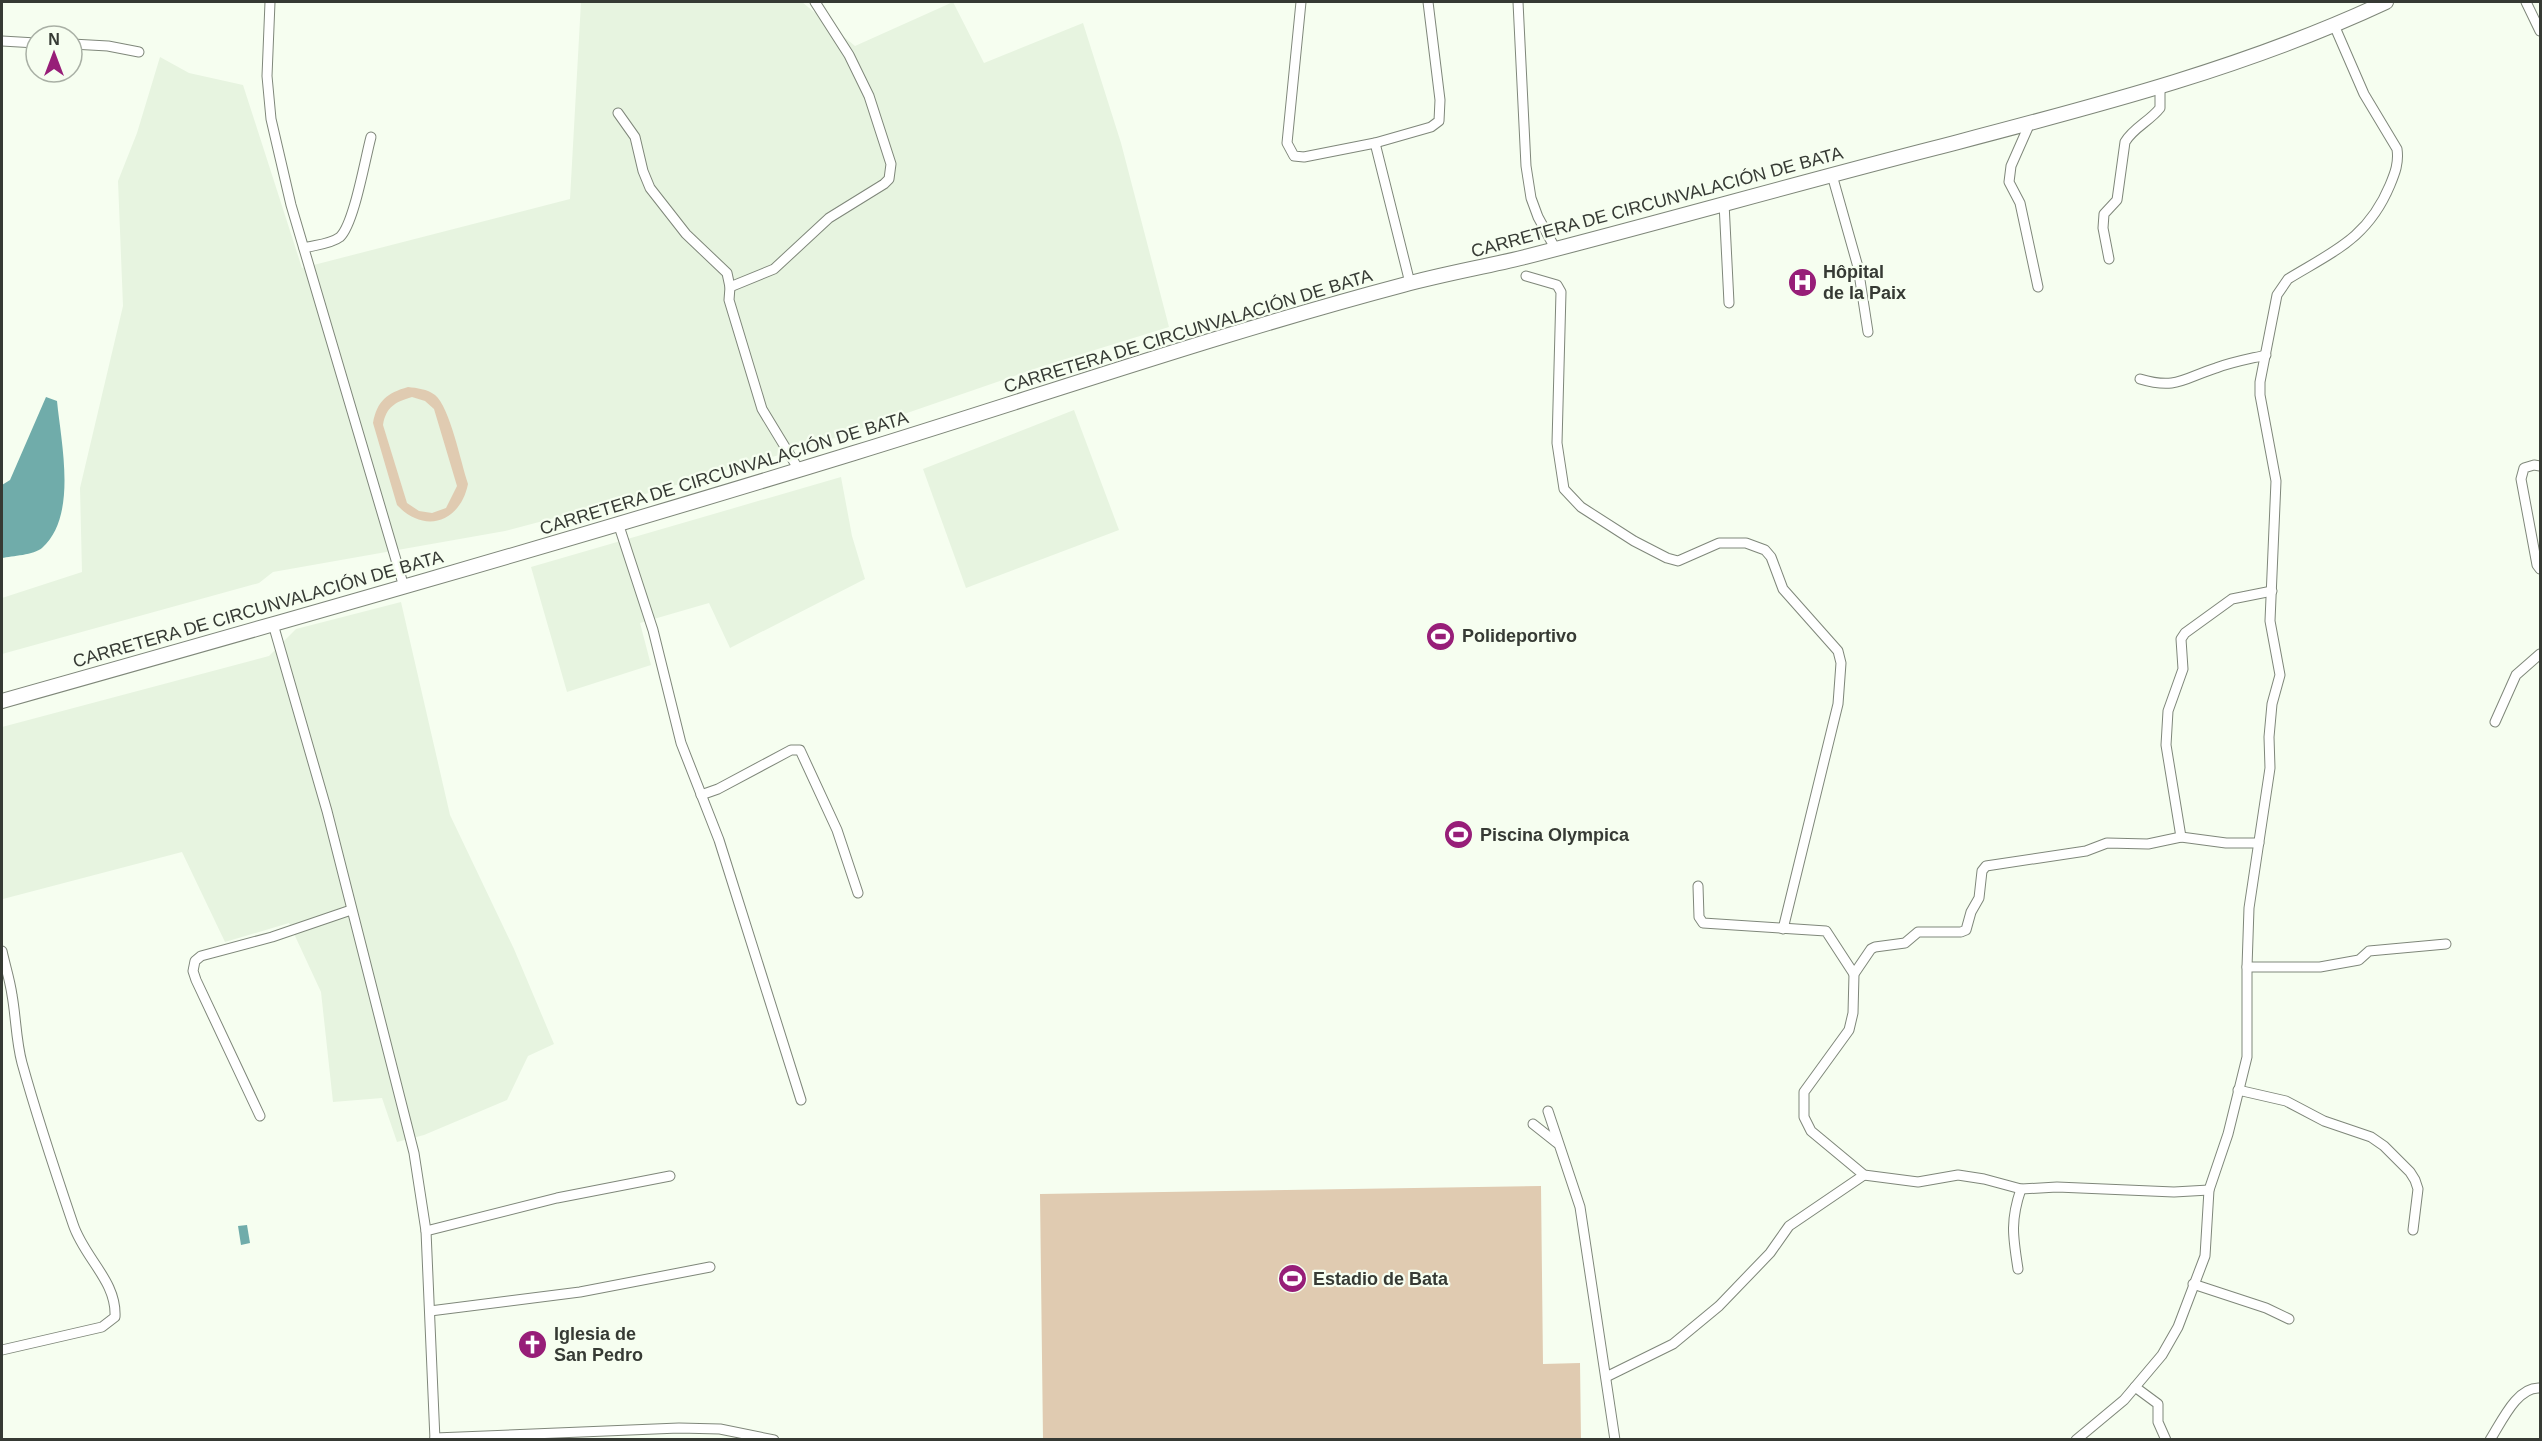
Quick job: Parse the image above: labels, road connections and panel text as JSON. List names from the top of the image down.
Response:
{
  "streets": {
    "main road": ["CARRETERA DE CIRCUNVALACIÓN DE BATA"]
  },
  "places": {
    "hospital": ["Hôpital de la Paix"],
    "sports": ["Polideportivo", "Piscina Olympica", "Estadio de Bata"],
    "church": ["Iglesia de San Pedro"]
  },
  "north": "top"
}
